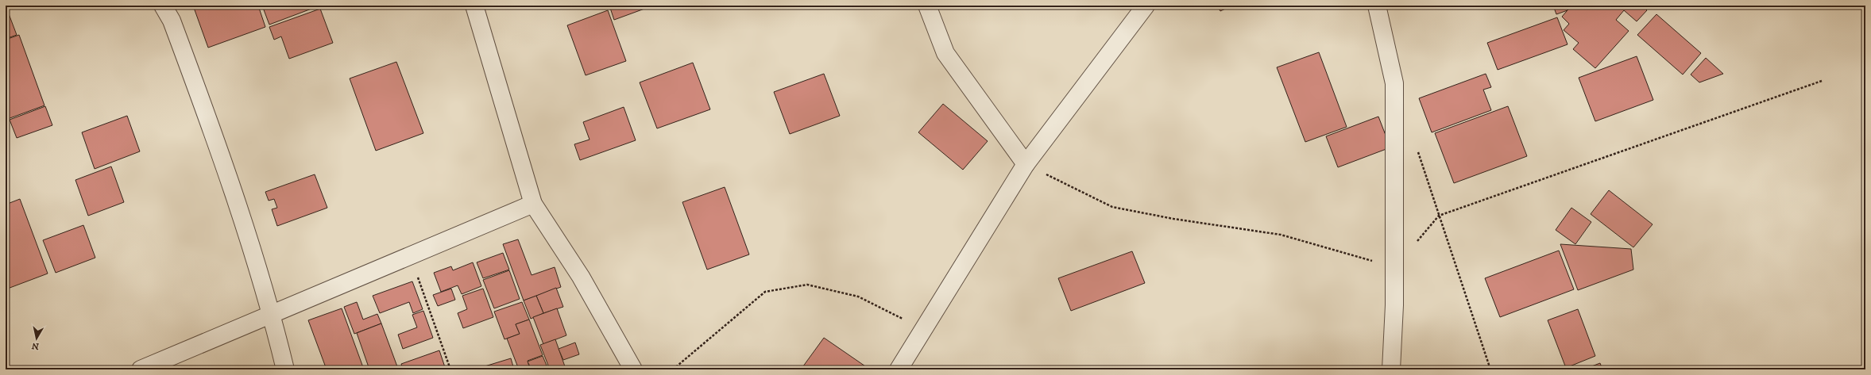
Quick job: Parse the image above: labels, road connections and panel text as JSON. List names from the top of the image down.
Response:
{
  "north": "bottom"
}
